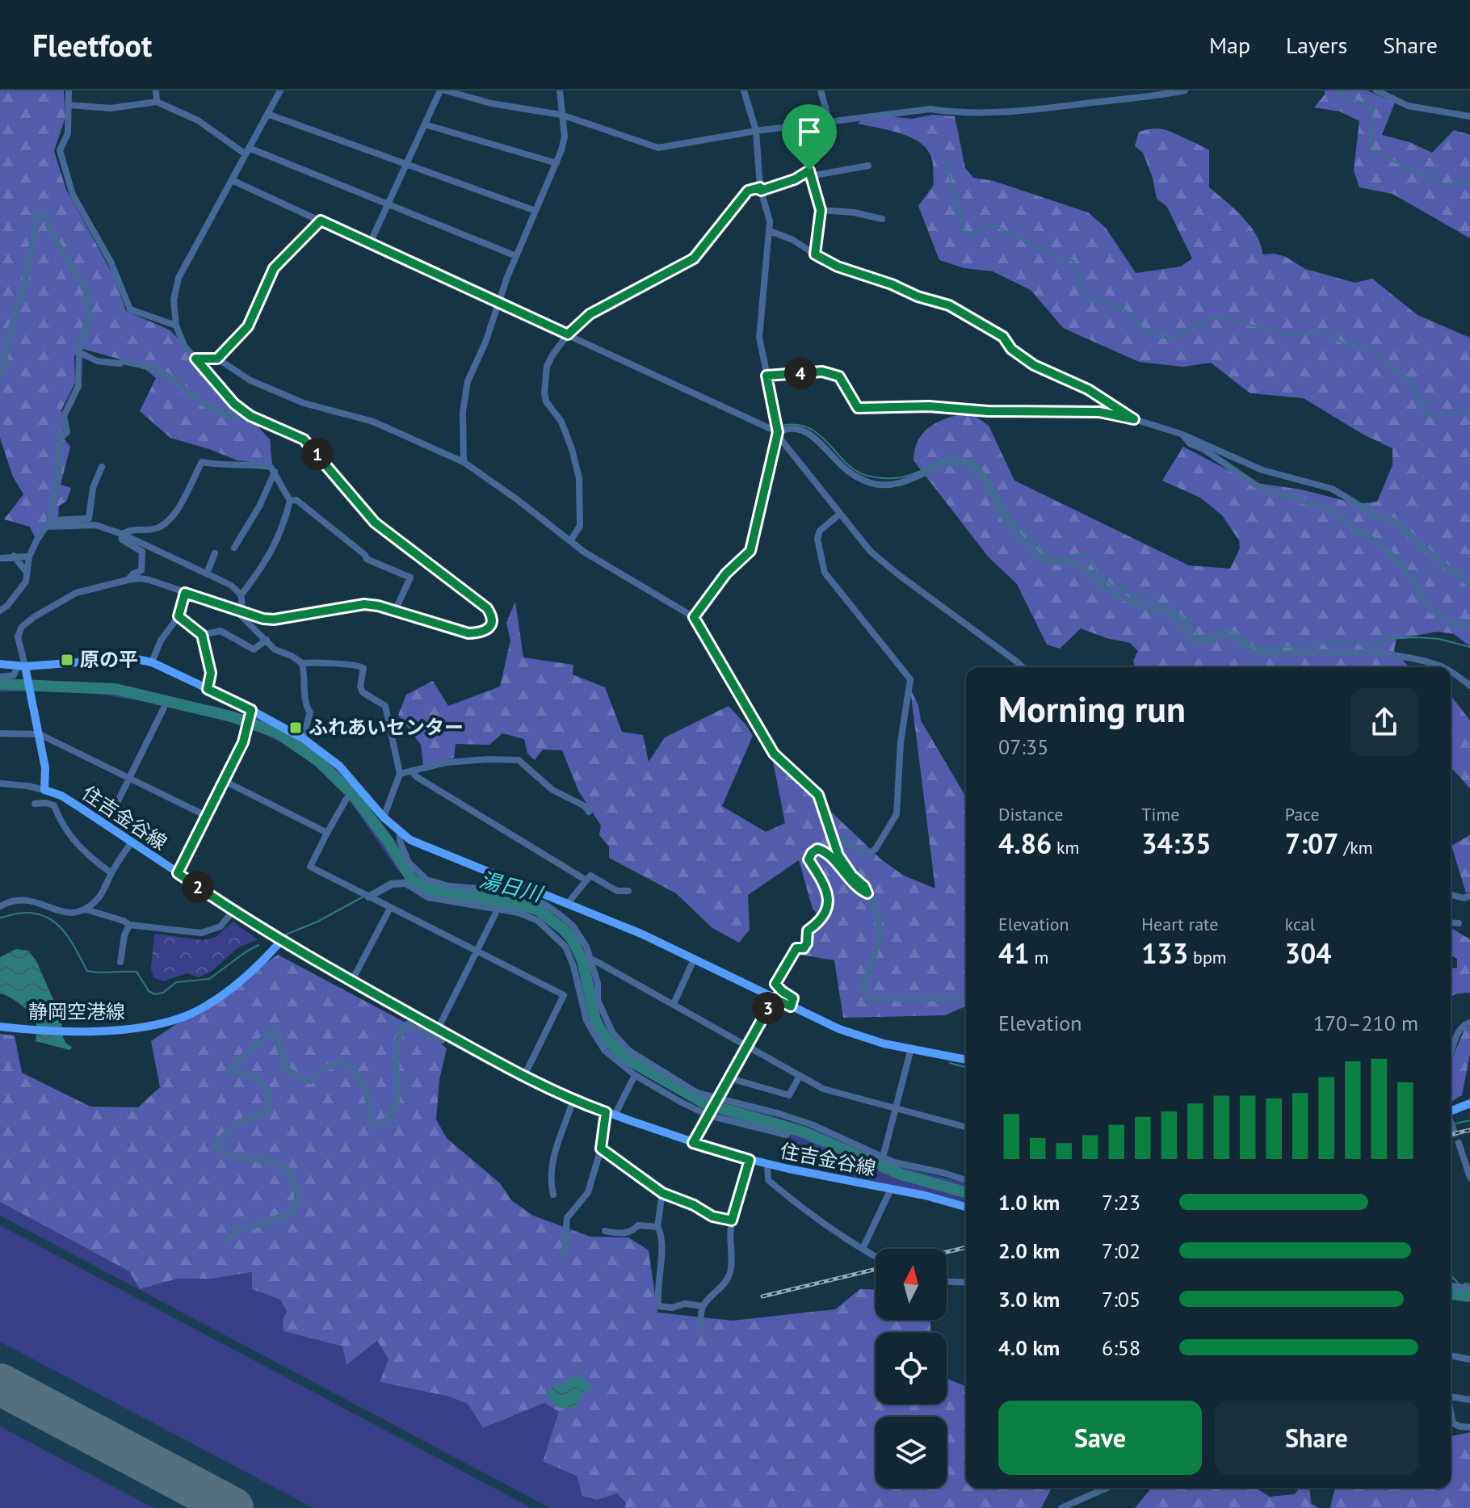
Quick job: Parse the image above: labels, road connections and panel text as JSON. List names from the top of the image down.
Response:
{
  "streets": {
    "main road": ["住吉金谷線", "静岡空港線"]
  },
  "crossings": [
    ["住吉金谷線", "静岡空港線"]
  ],
  "water": ["湯日川"],
  "places": {
    "transit": ["原の平", "ふれあいセンター"]
  },
  "north": "top",
  "page": {
    "header": "Fleetfoot",
    "nav": ["Map", "Layers", "Share"],
    "pins": [
      "4",
      "1",
      "2",
      "3"
    ],
    "heading": ["Morning run", "07:35"],
    "stats": [
      ["Distance", "4.86 km"],
      ["Time", "34:35"],
      ["Pace", "7:07 /km"],
      ["Elevation", "41 m"],
      ["Heart rate", "133 bpm"],
      ["kcal", "304"]
    ],
    "chart": ["Elevation", "170–210 m"],
    "list": [
      {
        "name": "1.0 km",
        "note": "7:23"
      },
      {
        "name": "2.0 km",
        "note": "7:02"
      },
      {
        "name": "3.0 km",
        "note": "7:05"
      },
      {
        "name": "4.0 km",
        "note": "6:58"
      }
    ],
    "buttons": ["Save", "Share"]
  }
}
